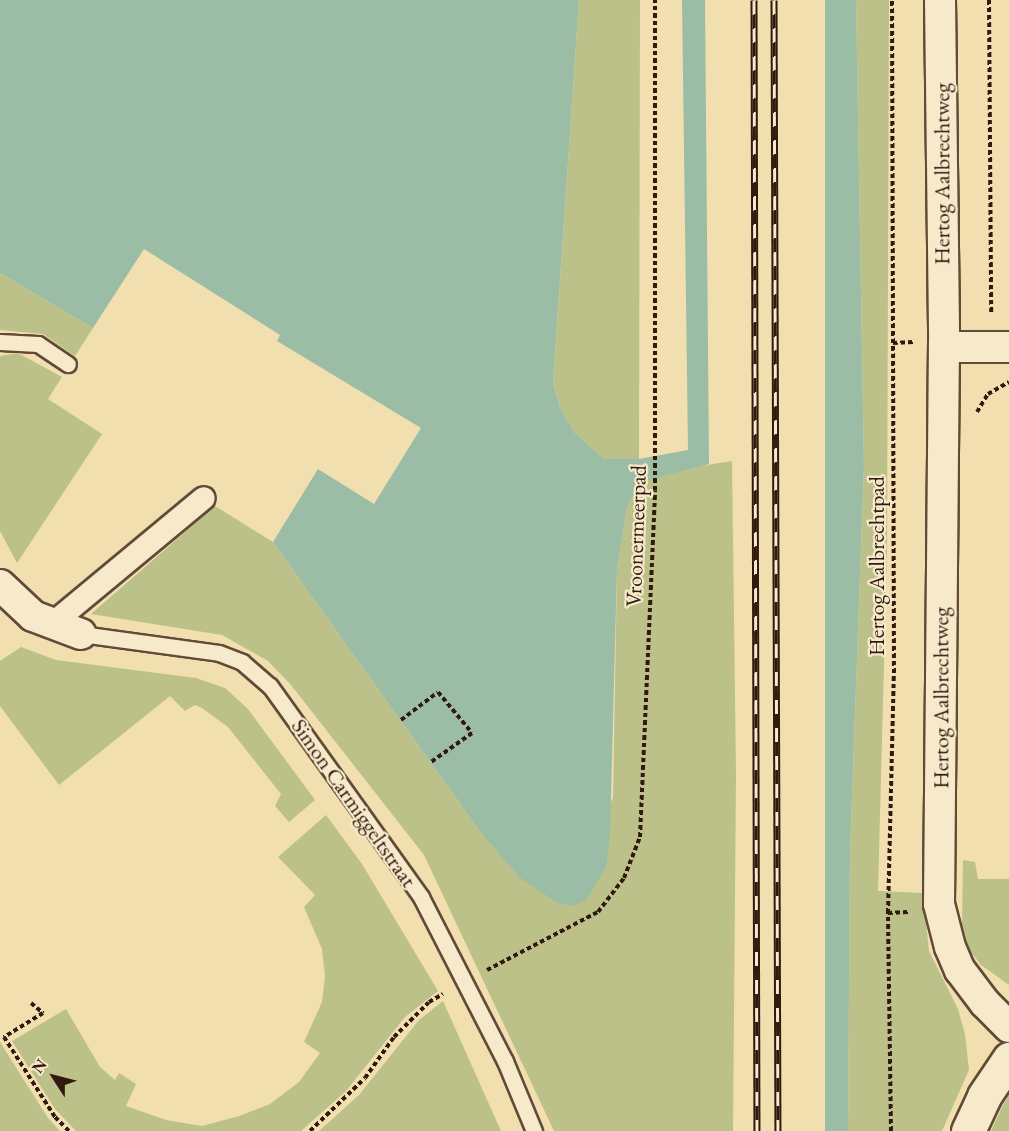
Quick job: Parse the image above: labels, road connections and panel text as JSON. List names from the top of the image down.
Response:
{
  "streets": {
    "street": ["Hertog Aalbrechtweg", "Simon Carmiggeltstraat"],
    "path": ["Vroonermeerpad", "Hertog Aalbrechtpad"]
  },
  "crossings": [
    ["Vroonermeerpad", "Simon Carmiggeltstraat"]
  ],
  "north": "top left"
}
